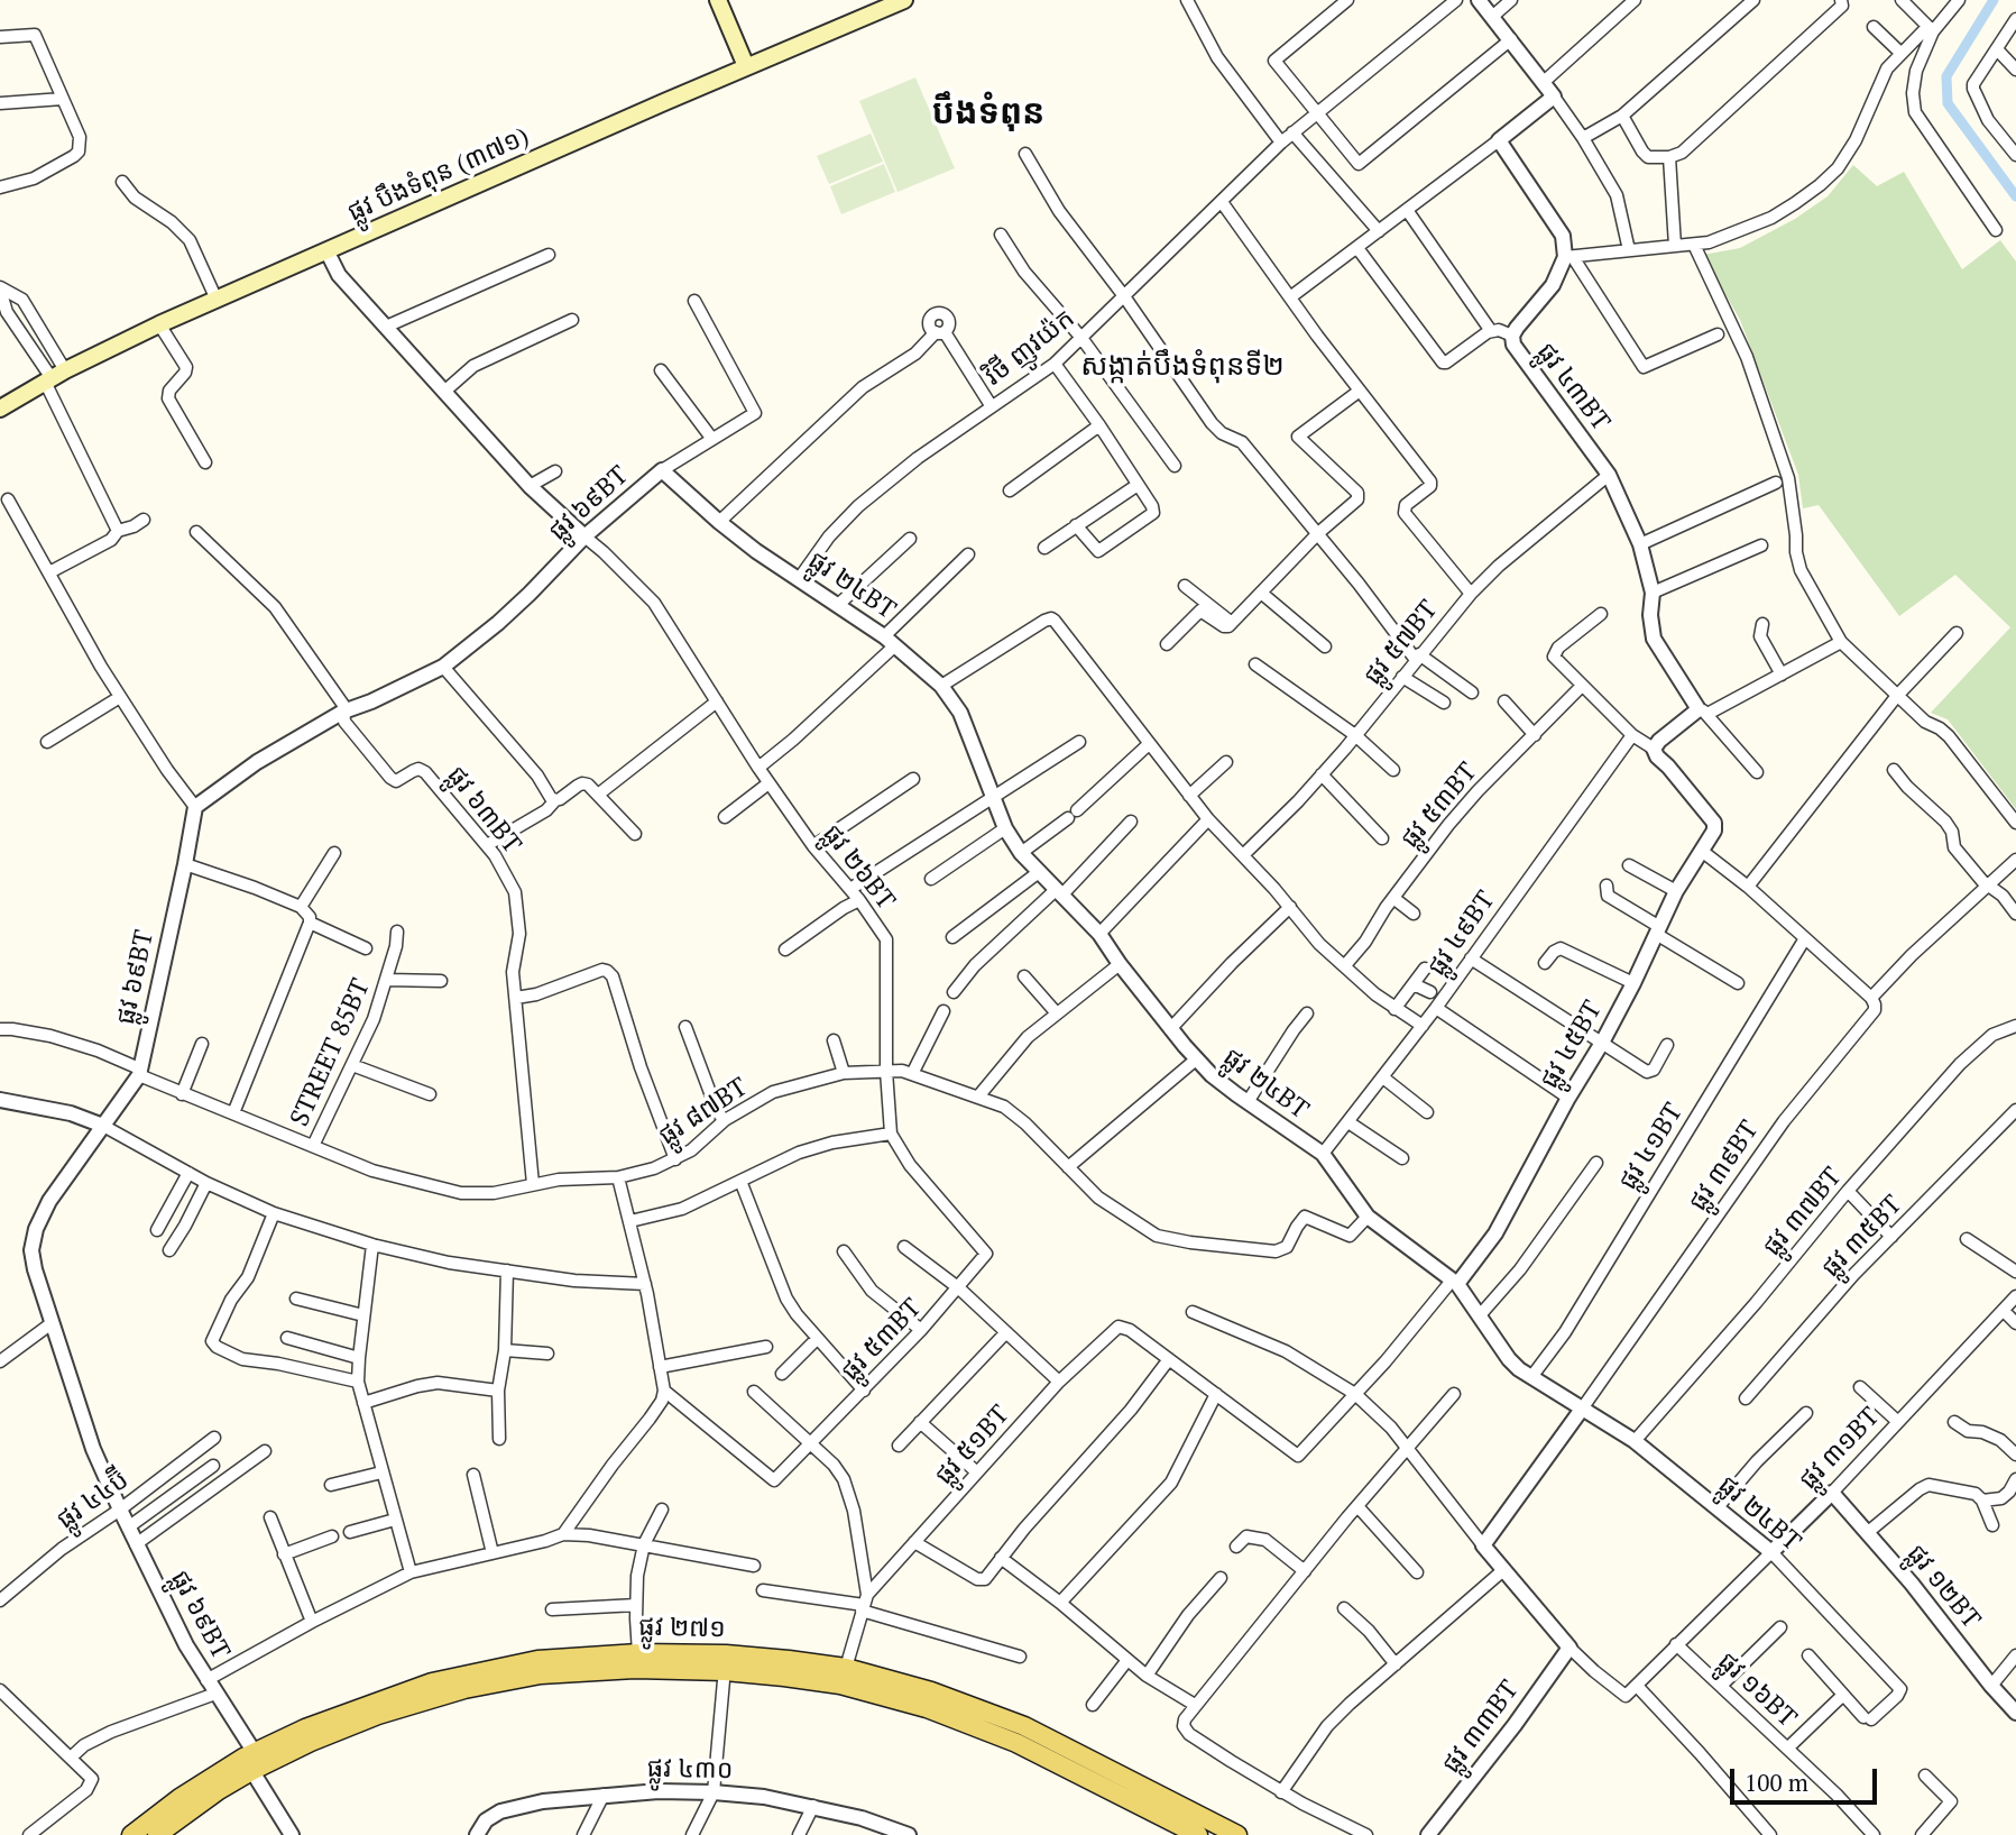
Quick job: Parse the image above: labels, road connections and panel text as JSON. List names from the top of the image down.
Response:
{
  "streets": {
    "main road": ["ផ្លូវ បឹងទំពុន (៣៧១)", "ផ្លូវ ២៧១"],
    "street": [
      "វិថី ញូវយ៉ក",
      "ផ្លូវ ៤៣BT",
      "ផ្លូវ ៦៩BT",
      "ផ្លូវ ២៤BT",
      "ផ្លូវ ៥៧BT",
      "ផ្លូវ ៥៣BT",
      "ផ្លូវ ៦៣BT",
      "ផ្លូវ ២៦BT",
      "ផ្លូវ ៤៩BT",
      "ផ្លូវ ៤៥BT",
      "STREET 85BT",
      "ផ្លូវ ៨៧BT",
      "ផ្លូវ ៤១BT",
      "ផ្លូវ ៣៩BT",
      "ផ្លូវ ៣៧BT",
      "ផ្លូវ ៣៥BT",
      "ផ្លូវ ៥១BT",
      "ផ្លូវ ៣១BT",
      "ផ្លូវ ៤៤ប៊ី",
      "ផ្លូវ ១២BT",
      "ផ្លូវ ១៦BT",
      "ផ្លូវ ៣៣BT",
      "ផ្លូវ ៤៣០"
    ]
  },
  "crossings": [
    ["វិថី ញូវយ៉ក", "ផ្លូវ ២៤BT"],
    ["ផ្លូវ ៤៣BT", "ផ្លូវ ៥៧BT"],
    ["ផ្លូវ ៦៩BT", "ផ្លូវ ២៤BT"],
    ["ផ្លូវ ៦៩BT", "ផ្លូវ ៦៣BT"],
    ["ផ្លូវ ៦៩BT", "ផ្លូវ ២៦BT"],
    ["ផ្លូវ ៦៩BT", "ផ្លូវ ៨៧BT"],
    ["ផ្លូវ ៦៩BT", "ផ្លូវ ៤៤ប៊ី"],
    ["ផ្លូវ ៦៩BT", "ផ្លូវ ២៧១"],
    ["ផ្លូវ ២៤BT", "ផ្លូវ ៤៩BT"],
    ["ផ្លូវ ២៤BT", "ផ្លូវ ៤៥BT"],
    ["ផ្លូវ ២៤BT", "ផ្លូវ ៨៧BT"],
    ["ផ្លូវ ២៤BT", "ផ្លូវ ៤១BT"],
    ["ផ្លូវ ២៤BT", "ផ្លូវ ៣៩BT"],
    ["ផ្លូវ ២៤BT", "ផ្លូវ ៣៧BT"],
    ["ផ្លូវ ២៤BT", "ផ្លូវ ៣១BT"],
    ["ផ្លូវ ៥៣BT", "ផ្លូវ ២៦BT"],
    ["ផ្លូវ ៦៣BT", "ផ្លូវ ៨៧BT"],
    ["ផ្លូវ ២៦BT", "ផ្លូវ ៨៧BT"],
    ["STREET 85BT", "ផ្លូវ ៨៧BT"],
    ["ផ្លូវ ៣១BT", "ផ្លូវ ១២BT"],
    ["ផ្លូវ ៣១BT", "ផ្លូវ ១៦BT"],
    ["ផ្លូវ ៣១BT", "ផ្លូវ ៣៣BT"]
  ],
  "districts": ["បឹងទំពុន", "សង្កាត់បឹងទំពុនទី២"],
  "scale_bar": "100 m"
}
